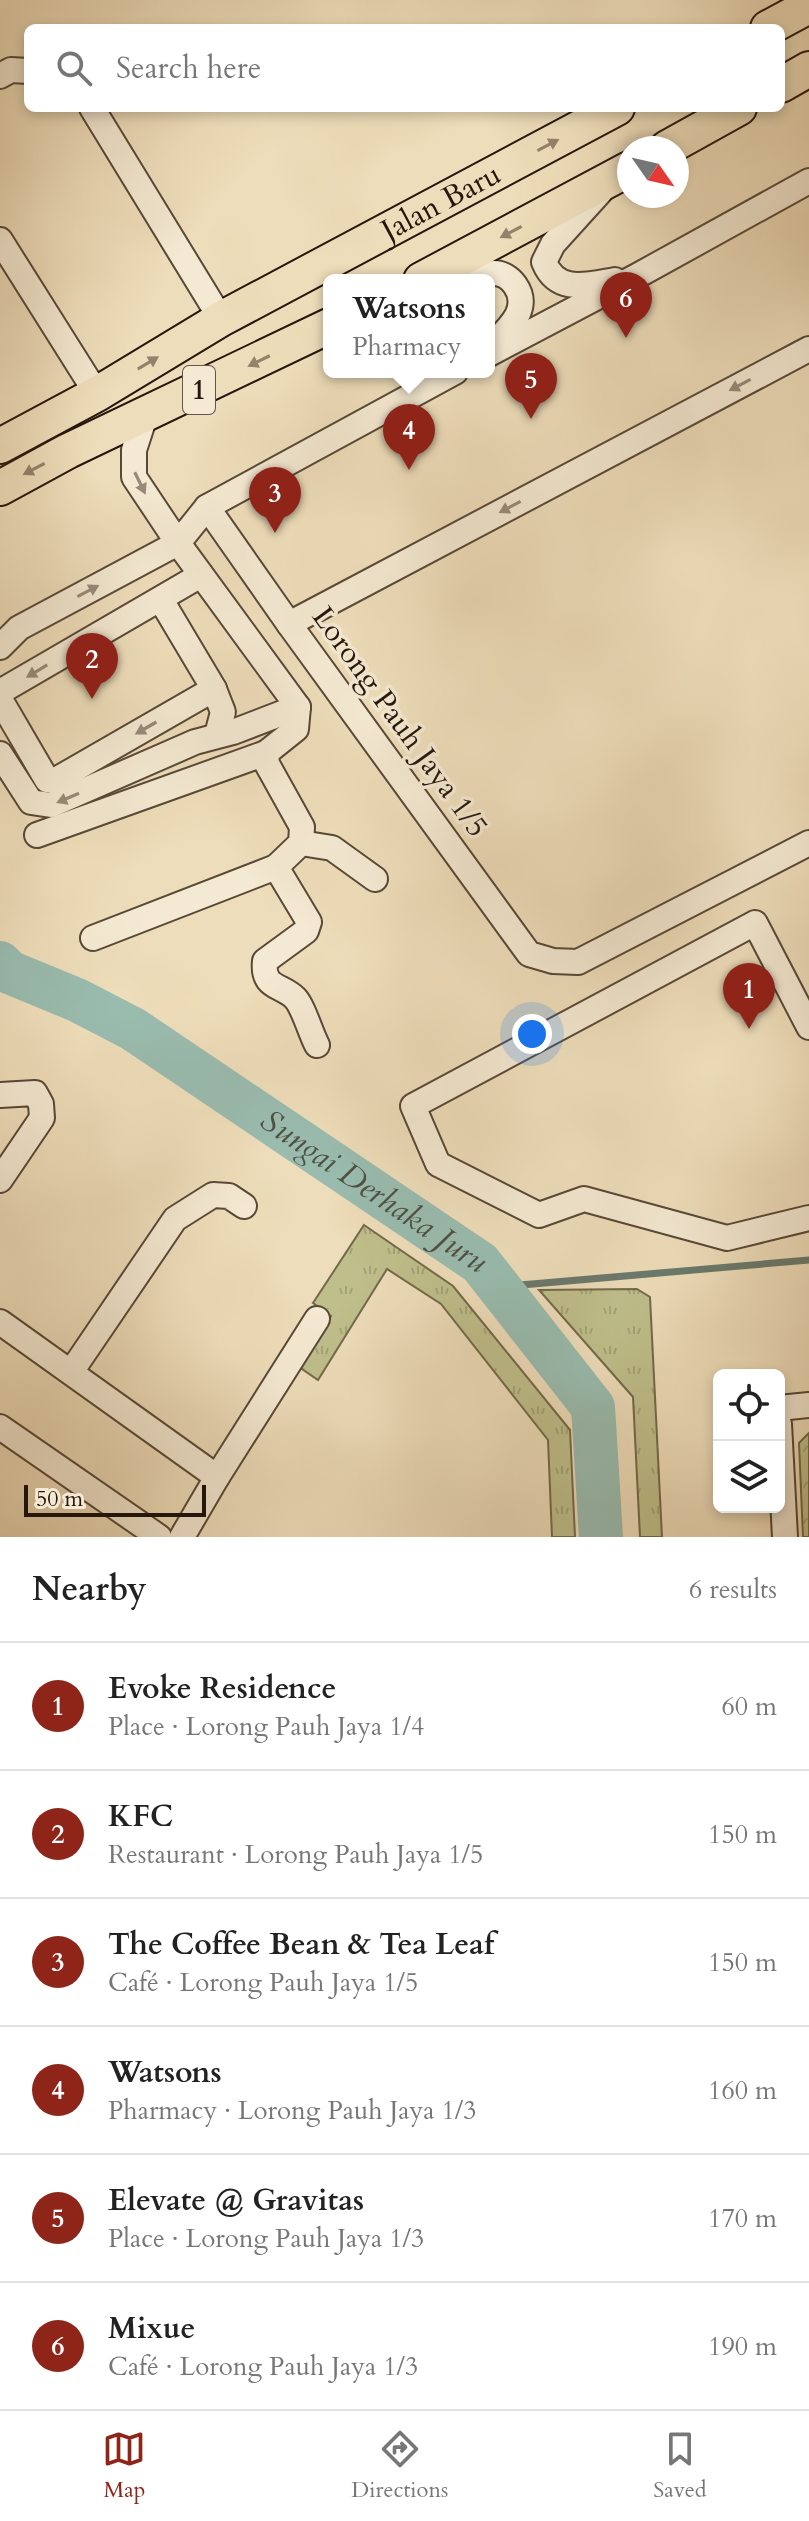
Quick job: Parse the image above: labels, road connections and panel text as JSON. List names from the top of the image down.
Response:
{
  "streets": {
    "highway": ["Jalan Baru", "1"],
    "street": ["Lorong Pauh Jaya 1/5"]
  },
  "water": ["Sungai Derhaka Juru"],
  "scale_bar": "50 m",
  "north": "bottom right",
  "page": {
    "search": "Search here",
    "pins": [
      "6",
      "5",
      "4",
      "3",
      "2",
      "1"
    ],
    "popup": ["Watsons", "Pharmacy"],
    "scale": "50 m",
    "heading": ["Nearby", "6 results"],
    "list": [
      {
        "mark": "1",
        "name": "Evoke Residence",
        "note": "Place · Lorong Pauh Jaya 1/4",
        "value": "60 m"
      },
      {
        "mark": "2",
        "name": "KFC",
        "note": "Restaurant · Lorong Pauh Jaya 1/5",
        "value": "150 m"
      },
      {
        "mark": "3",
        "name": "The Coffee Bean & Tea Leaf",
        "note": "Café · Lorong Pauh Jaya 1/5",
        "value": "150 m"
      },
      {
        "mark": "4",
        "name": "Watsons",
        "note": "Pharmacy · Lorong Pauh Jaya 1/3",
        "value": "160 m"
      },
      {
        "mark": "5",
        "name": "Elevate @ Gravitas",
        "note": "Place · Lorong Pauh Jaya 1/3",
        "value": "170 m"
      },
      {
        "mark": "6",
        "name": "Mixue",
        "note": "Café · Lorong Pauh Jaya 1/3",
        "value": "190 m"
      }
    ],
    "nav": ["Map", "Directions", "Saved"]
  }
}
